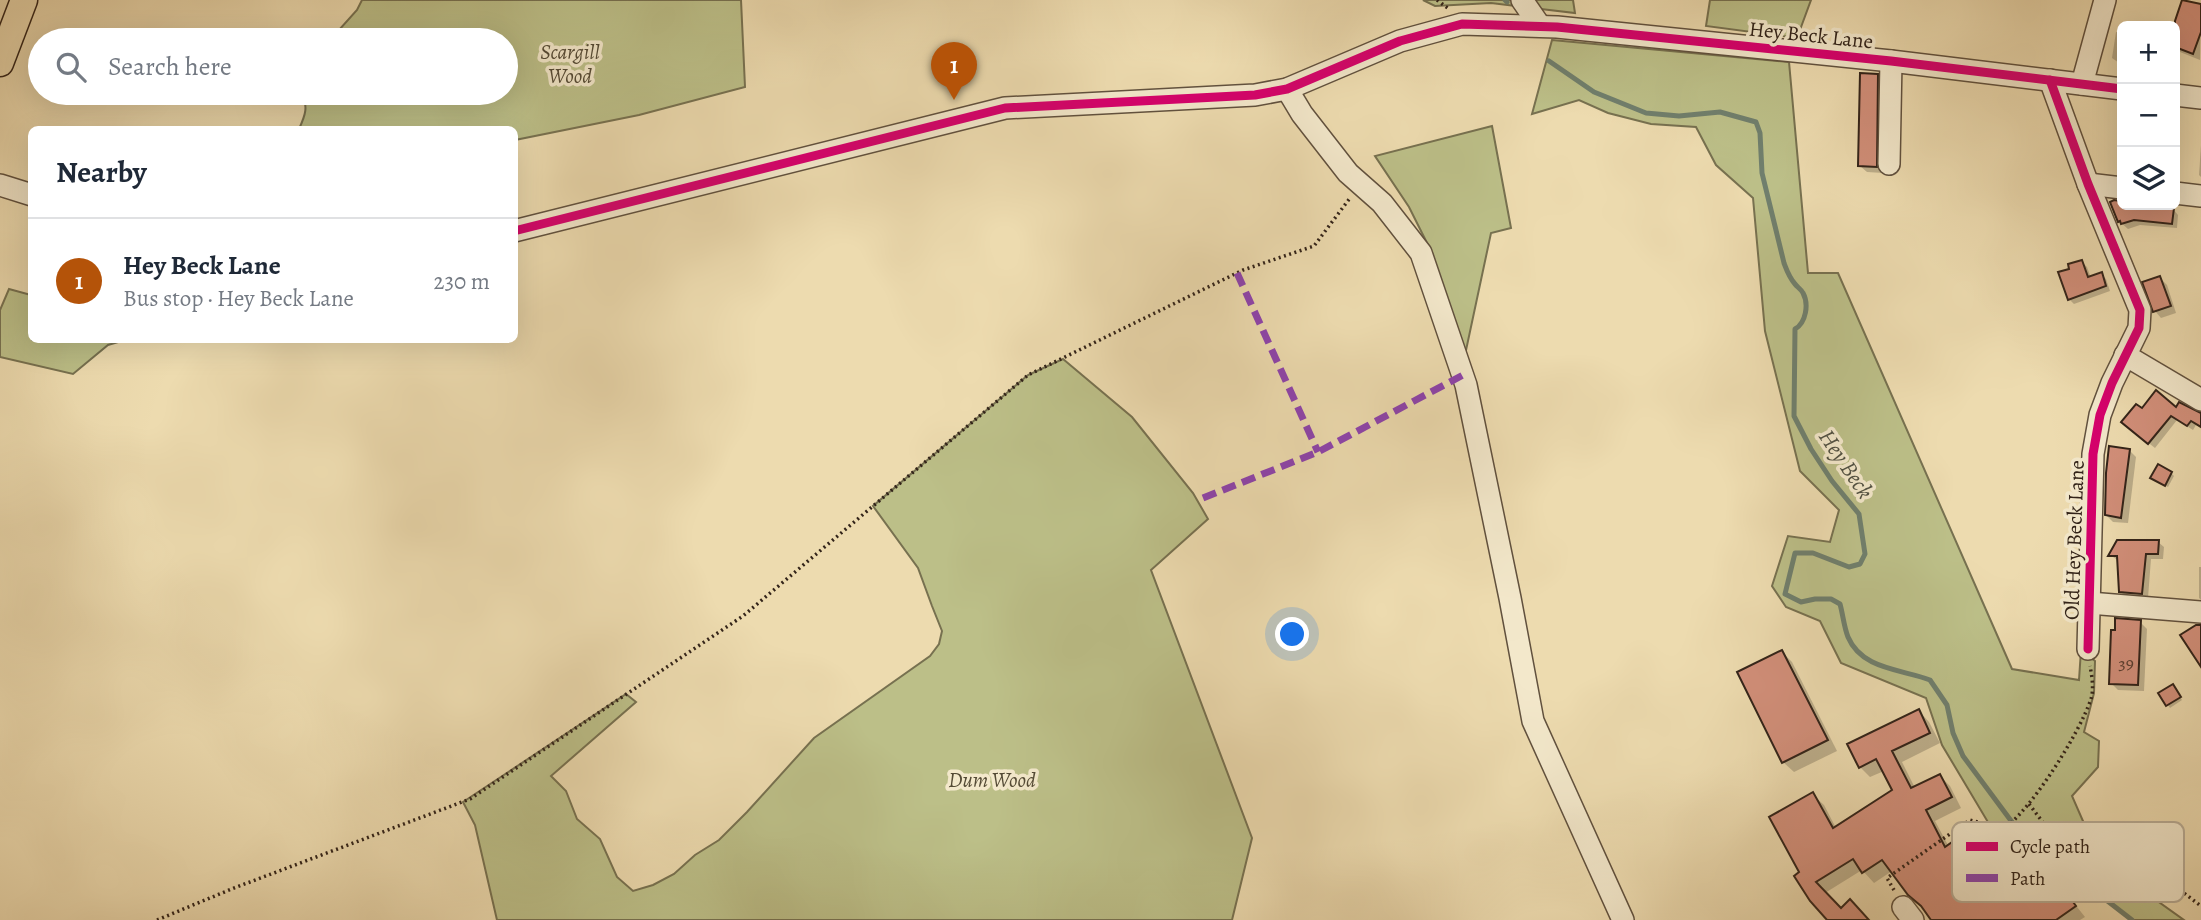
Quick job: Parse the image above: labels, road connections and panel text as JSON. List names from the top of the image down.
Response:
{
  "streets": {
    "street": ["Hey Beck Lane", "Old Hey Beck Lane"]
  },
  "crossings": [
    ["Hey Beck Lane", "Old Hey Beck Lane"]
  ],
  "water": ["Hey Beck"],
  "parks": ["Scargill Wood", "Dum Wood"],
  "house_numbers": ["39"],
  "legend": ["Cycle path", "Path"],
  "page": {
    "map_buttons": ["+", "−"],
    "search": "Search here",
    "pins": "1",
    "heading": "Nearby",
    "list": [
      {
        "mark": "1",
        "name": "Hey Beck Lane",
        "note": "Bus stop · Hey Beck Lane",
        "value": "230 m"
      }
    ]
  }
}
